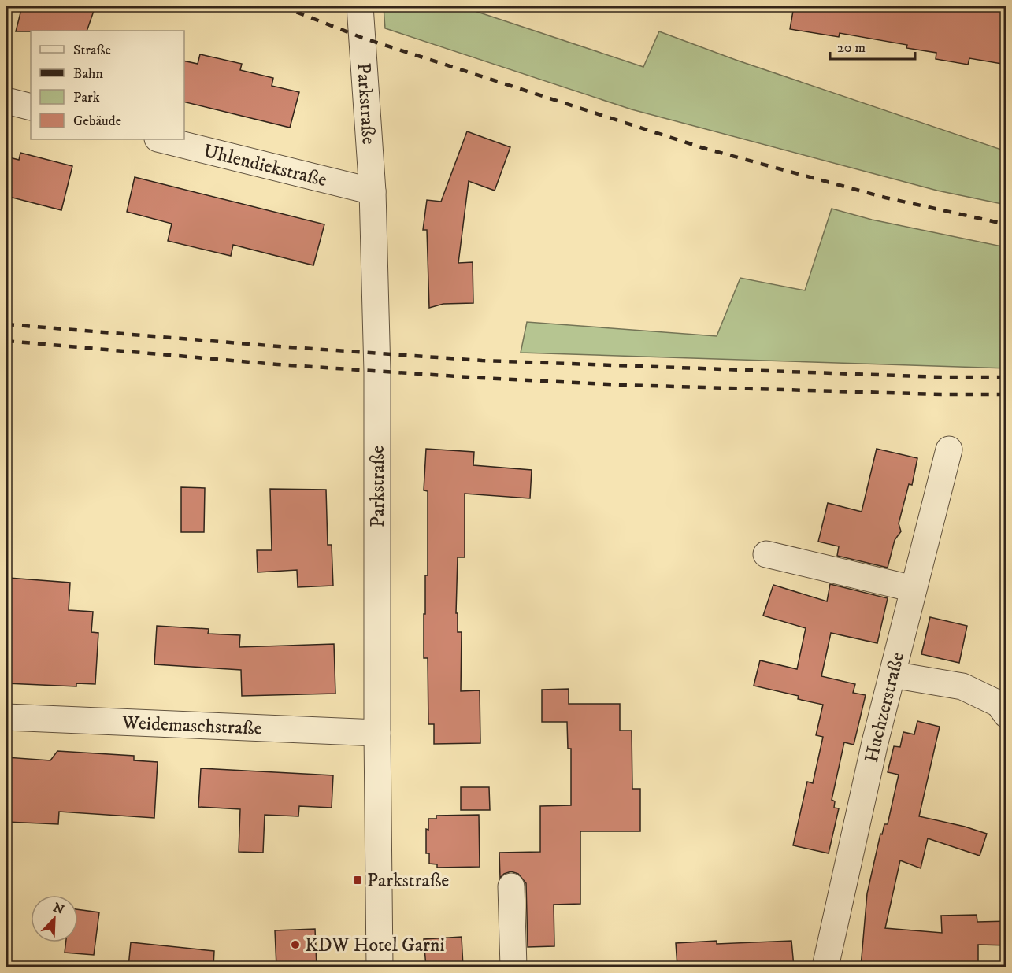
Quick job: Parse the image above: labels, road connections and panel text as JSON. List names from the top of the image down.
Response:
{
  "streets": {
    "street": [
      "Parkstraße",
      "Uhlendiekstraße",
      "Huchzerstraße",
      "Weidemaschstraße"
    ]
  },
  "crossings": [
    ["Parkstraße", "Uhlendiekstraße"],
    ["Parkstraße", "Weidemaschstraße"]
  ],
  "places": {
    "transit": ["Parkstraße"],
    "other": ["KDW Hotel Garni"]
  },
  "legend": [
    "Straße",
    "Bahn",
    "Park",
    "Gebäude"
  ],
  "scale_bar": "20 m",
  "north": "top right"
}
